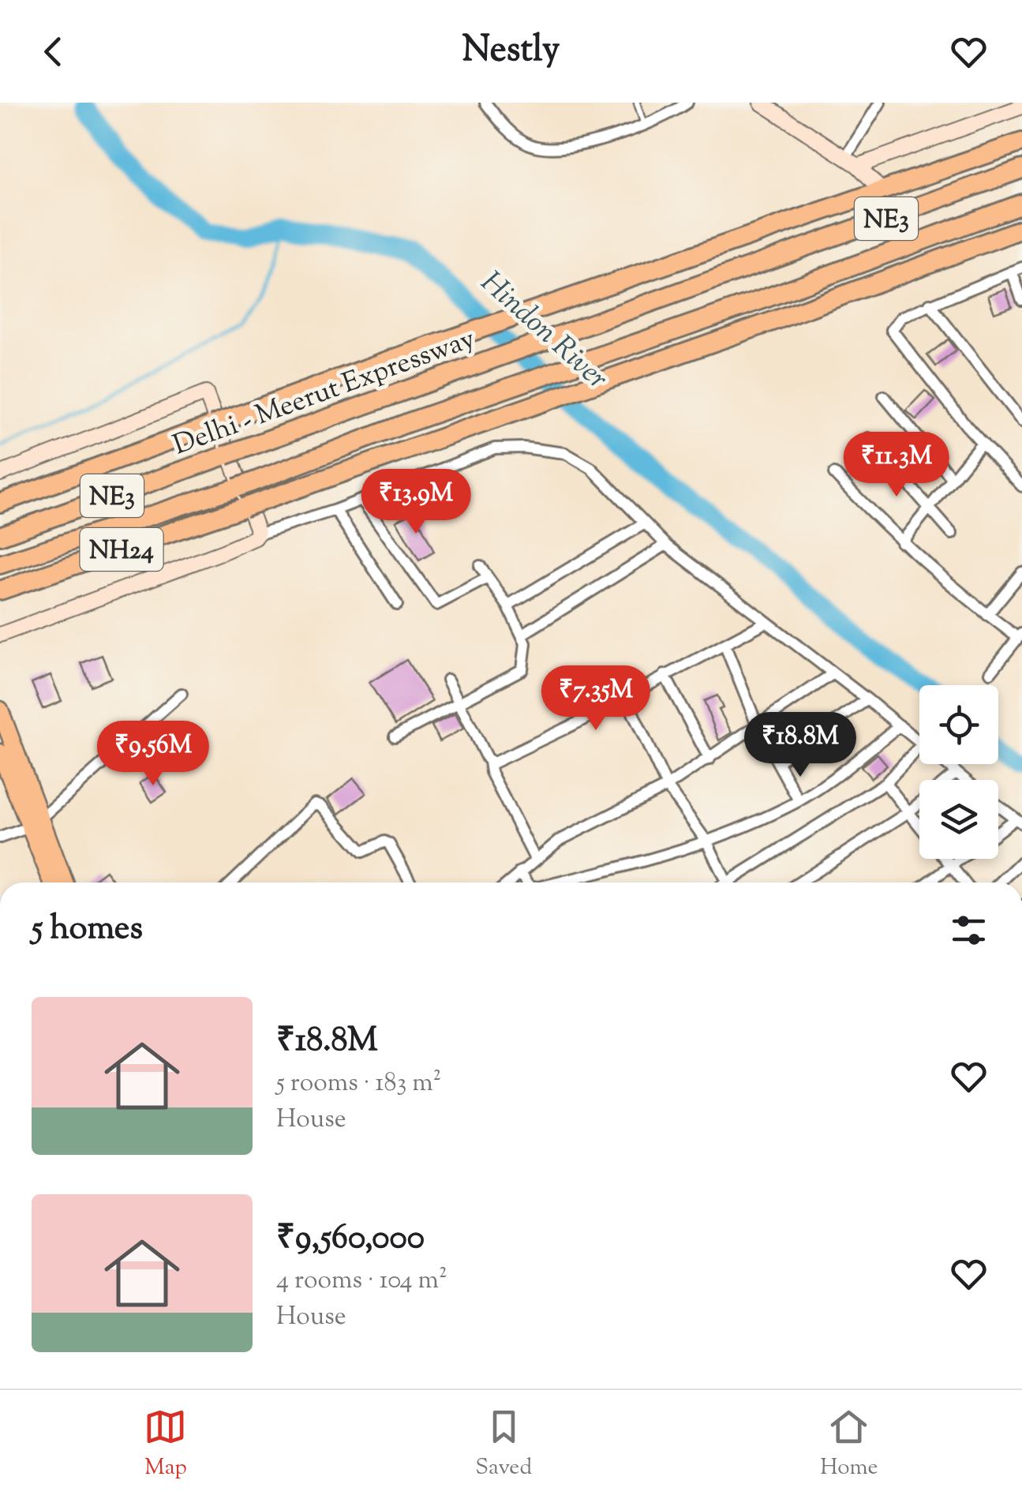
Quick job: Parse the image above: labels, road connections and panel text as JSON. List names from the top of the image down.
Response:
{
  "streets": {
    "highway": ["NE3", "Delhi - Meerut Expressway", "NH24"]
  },
  "water": ["Hindon River"],
  "page": {
    "header": "Nestly",
    "price": [
      "₹11.3M",
      "₹13.9M",
      "₹7.35M",
      "₹18.8M",
      "₹9.56M"
    ],
    "heading": "5 homes",
    "list": [
      {
        "name": "₹18.8M",
        "note": "5 rooms · 183 m² · House"
      },
      {
        "name": "₹9,560,000",
        "note": "4 rooms · 104 m² · House"
      }
    ],
    "tabs": ["Map", "Saved", "Home"]
  }
}
